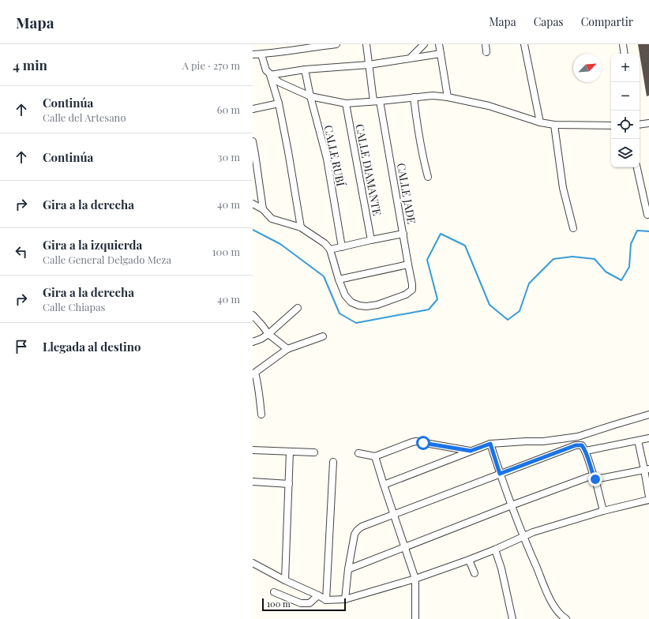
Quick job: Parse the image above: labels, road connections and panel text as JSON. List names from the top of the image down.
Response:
{
  "streets": {
    "street": ["CALLE RUBÍ", "CALLE DIAMANTE", "CALLE JADE"]
  },
  "scale_bar": "100 m",
  "north": "top right",
  "page": {
    "header": "Mapa",
    "nav": ["Mapa", "Capas", "Compartir"],
    "heading": ["4 min", "A pie · 270 m"],
    "map_buttons": ["+", "−"],
    "list": [
      ["Continúa", "Calle del Artesano", "60 m"],
      ["Continúa", "30 m"],
      ["Gira a la derecha", "40 m"],
      ["Gira a la izquierda", "Calle General Delgado Meza", "100 m"],
      ["Gira a la derecha", "Calle Chiapas", "40 m"],
      "Llegada al destino"
    ],
    "scale": "100 m"
  }
}
